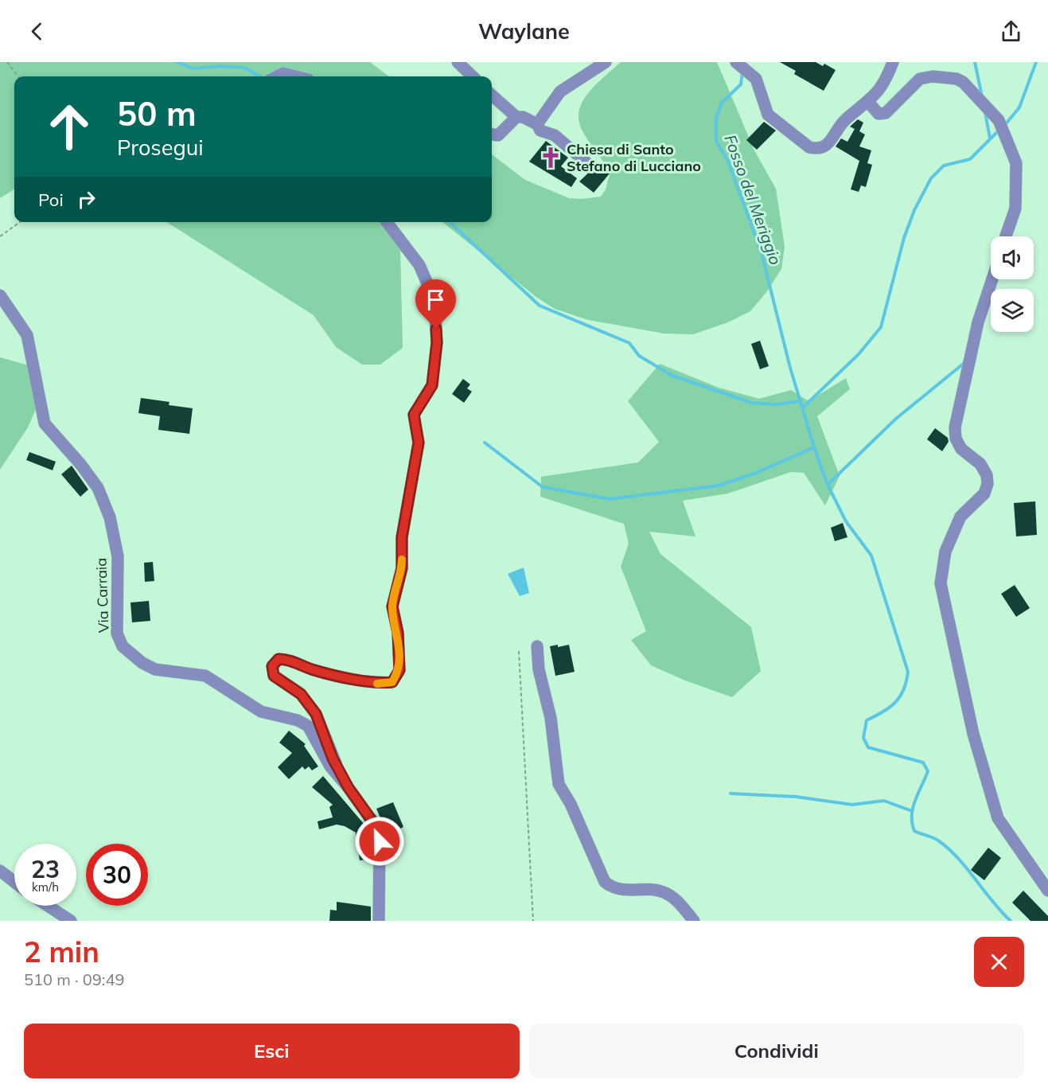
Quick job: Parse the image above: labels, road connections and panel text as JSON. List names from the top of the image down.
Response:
{
  "streets": {
    "street": ["Via Carraia"]
  },
  "water": ["Fosso del Meriggio"],
  "places": {
    "church": ["Chiesa di Santo Stefano di Lucciano"]
  },
  "page": {
    "header": "Waylane",
    "turn": ["50 m", "Prosegui"],
    "then": "Poi",
    "speed": "23 km/h",
    "limit": "30",
    "heading": ["2 min", "510 m · 09:49"],
    "buttons": ["Esci", "Condividi"]
  }
}
